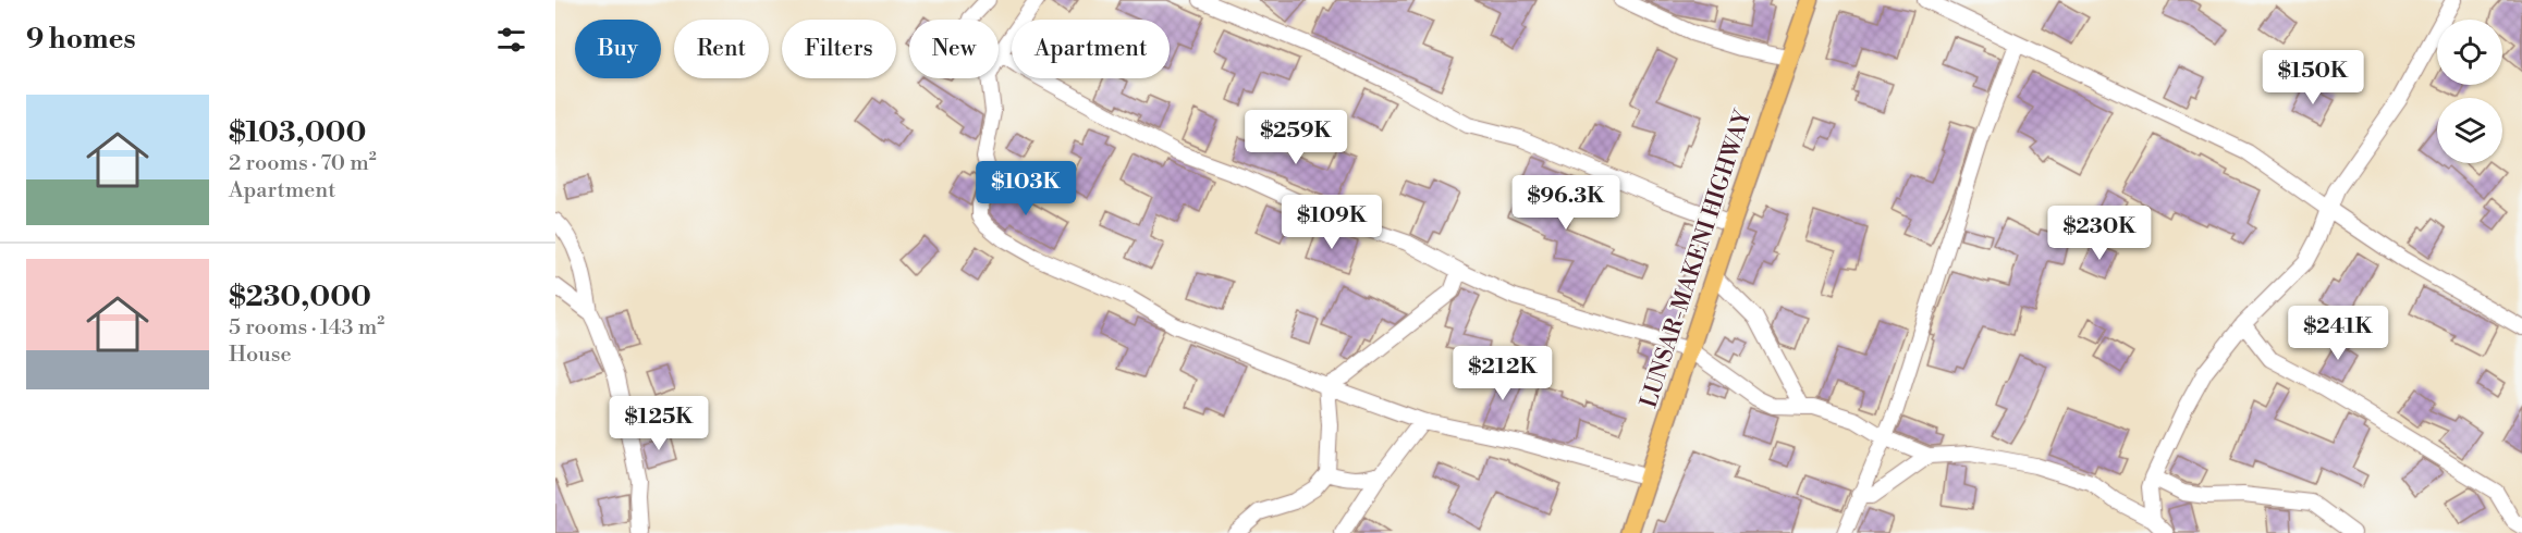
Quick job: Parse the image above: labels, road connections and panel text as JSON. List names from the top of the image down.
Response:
{
  "streets": {
    "main road": ["LUNSAR-MAKENI HIGHWAY"]
  },
  "page": {
    "heading": "9 homes",
    "chip": [
      "Buy",
      "Rent",
      "Filters",
      "New",
      "Apartment"
    ],
    "price": [
      "$150K",
      "$259K",
      "$103K",
      "$96.3K",
      "$109K",
      "$230K",
      "$241K",
      "$212K",
      "$125K"
    ],
    "list": [
      {
        "name": "$103,000",
        "note": "2 rooms · 70 m² · Apartment"
      },
      {
        "name": "$230,000",
        "note": "5 rooms · 143 m² · House"
      }
    ]
  }
}
